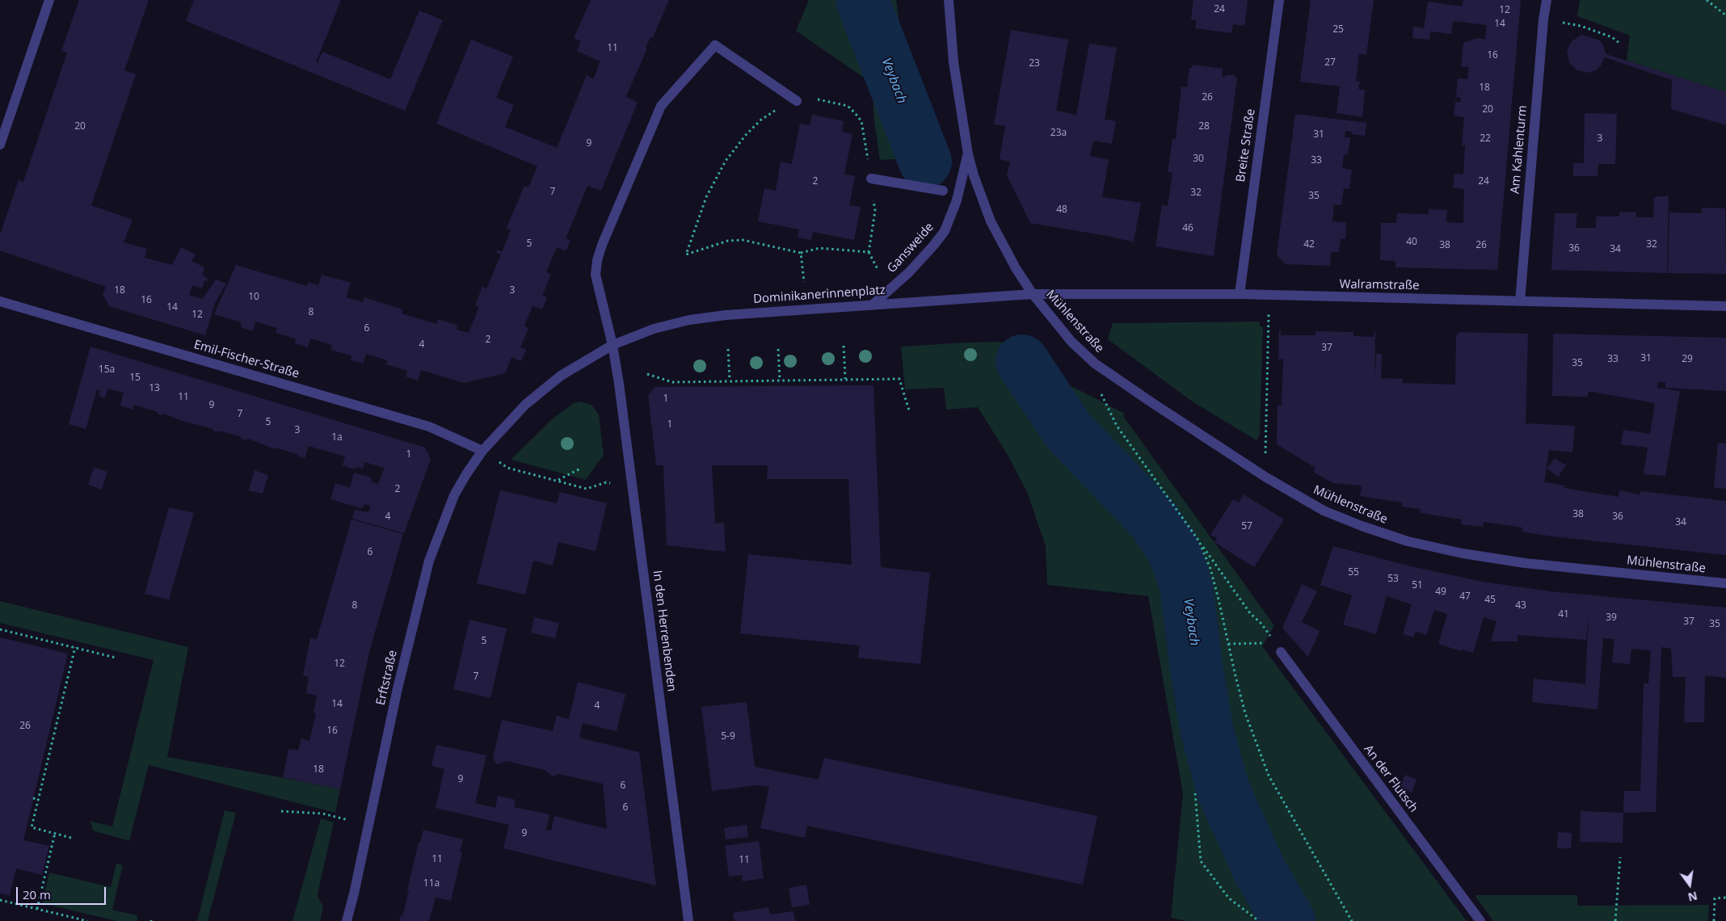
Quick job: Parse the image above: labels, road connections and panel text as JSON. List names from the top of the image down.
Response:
{
  "streets": {
    "street": [
      "Breite Straße",
      "Am Kahlenturm",
      "Gansweide",
      "Walramstraße",
      "Dominikanerinnenplatz",
      "Mühlenstraße",
      "Emil-Fischer-Straße",
      "In den Herrenbenden",
      "Erftstraße",
      "An der Flutsch"
    ]
  },
  "crossings": [
    ["Breite Straße", "Walramstraße"],
    ["Am Kahlenturm", "Walramstraße"],
    ["Gansweide", "Walramstraße"],
    ["Gansweide", "Dominikanerinnenplatz"],
    ["Gansweide", "Mühlenstraße"],
    ["Walramstraße", "Dominikanerinnenplatz"],
    ["Walramstraße", "Mühlenstraße"],
    ["Dominikanerinnenplatz", "Mühlenstraße"],
    ["Dominikanerinnenplatz", "Emil-Fischer-Straße"],
    ["Dominikanerinnenplatz", "In den Herrenbenden"],
    ["Dominikanerinnenplatz", "Erftstraße"],
    ["Emil-Fischer-Straße", "Erftstraße"]
  ],
  "water": ["Veybach"],
  "house_numbers": [
    "24",
    "12",
    "14",
    "25",
    "11",
    "16",
    "27",
    "23",
    "18",
    "26",
    "20",
    "20",
    "28",
    "23a",
    "31",
    "22",
    "3",
    "9",
    "30",
    "33",
    "2",
    "24",
    "7",
    "32",
    "35",
    "48",
    "46",
    "40",
    "5",
    "42",
    "32",
    "38",
    "26",
    "36",
    "34",
    "18",
    "3",
    "10",
    "16",
    "14",
    "8",
    "12",
    "6",
    "2",
    "4",
    "37",
    "31",
    "33",
    "29",
    "35",
    "15a",
    "15",
    "13",
    "11",
    "1",
    "9",
    "7",
    "5",
    "1",
    "3",
    "1a",
    "1",
    "2",
    "38",
    "4",
    "36",
    "34",
    "57",
    "6",
    "55",
    "53",
    "51",
    "49",
    "47",
    "45",
    "8",
    "43",
    "41",
    "39",
    "37",
    "35",
    "5",
    "12",
    "7",
    "14",
    "4",
    "26",
    "16",
    "5-9",
    "18",
    "9",
    "6",
    "6",
    "9",
    "11",
    "11",
    "11a"
  ],
  "scale_bar": "20 m",
  "north": "bottom"
}
